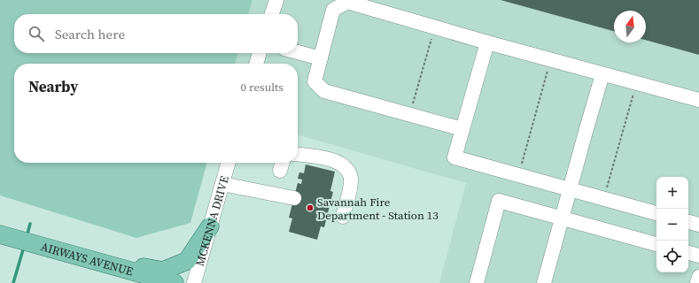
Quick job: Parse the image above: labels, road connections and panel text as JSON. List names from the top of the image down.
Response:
{
  "streets": {
    "main road": ["AIRWAYS AVENUE"],
    "street": ["MCKENNA DRIVE"]
  },
  "places": ["Savannah Fire Department - Station 13"],
  "north": "top",
  "page": {
    "search": "Search here",
    "heading": ["Nearby", "0 results"],
    "map_buttons": ["+", "−"]
  }
}
